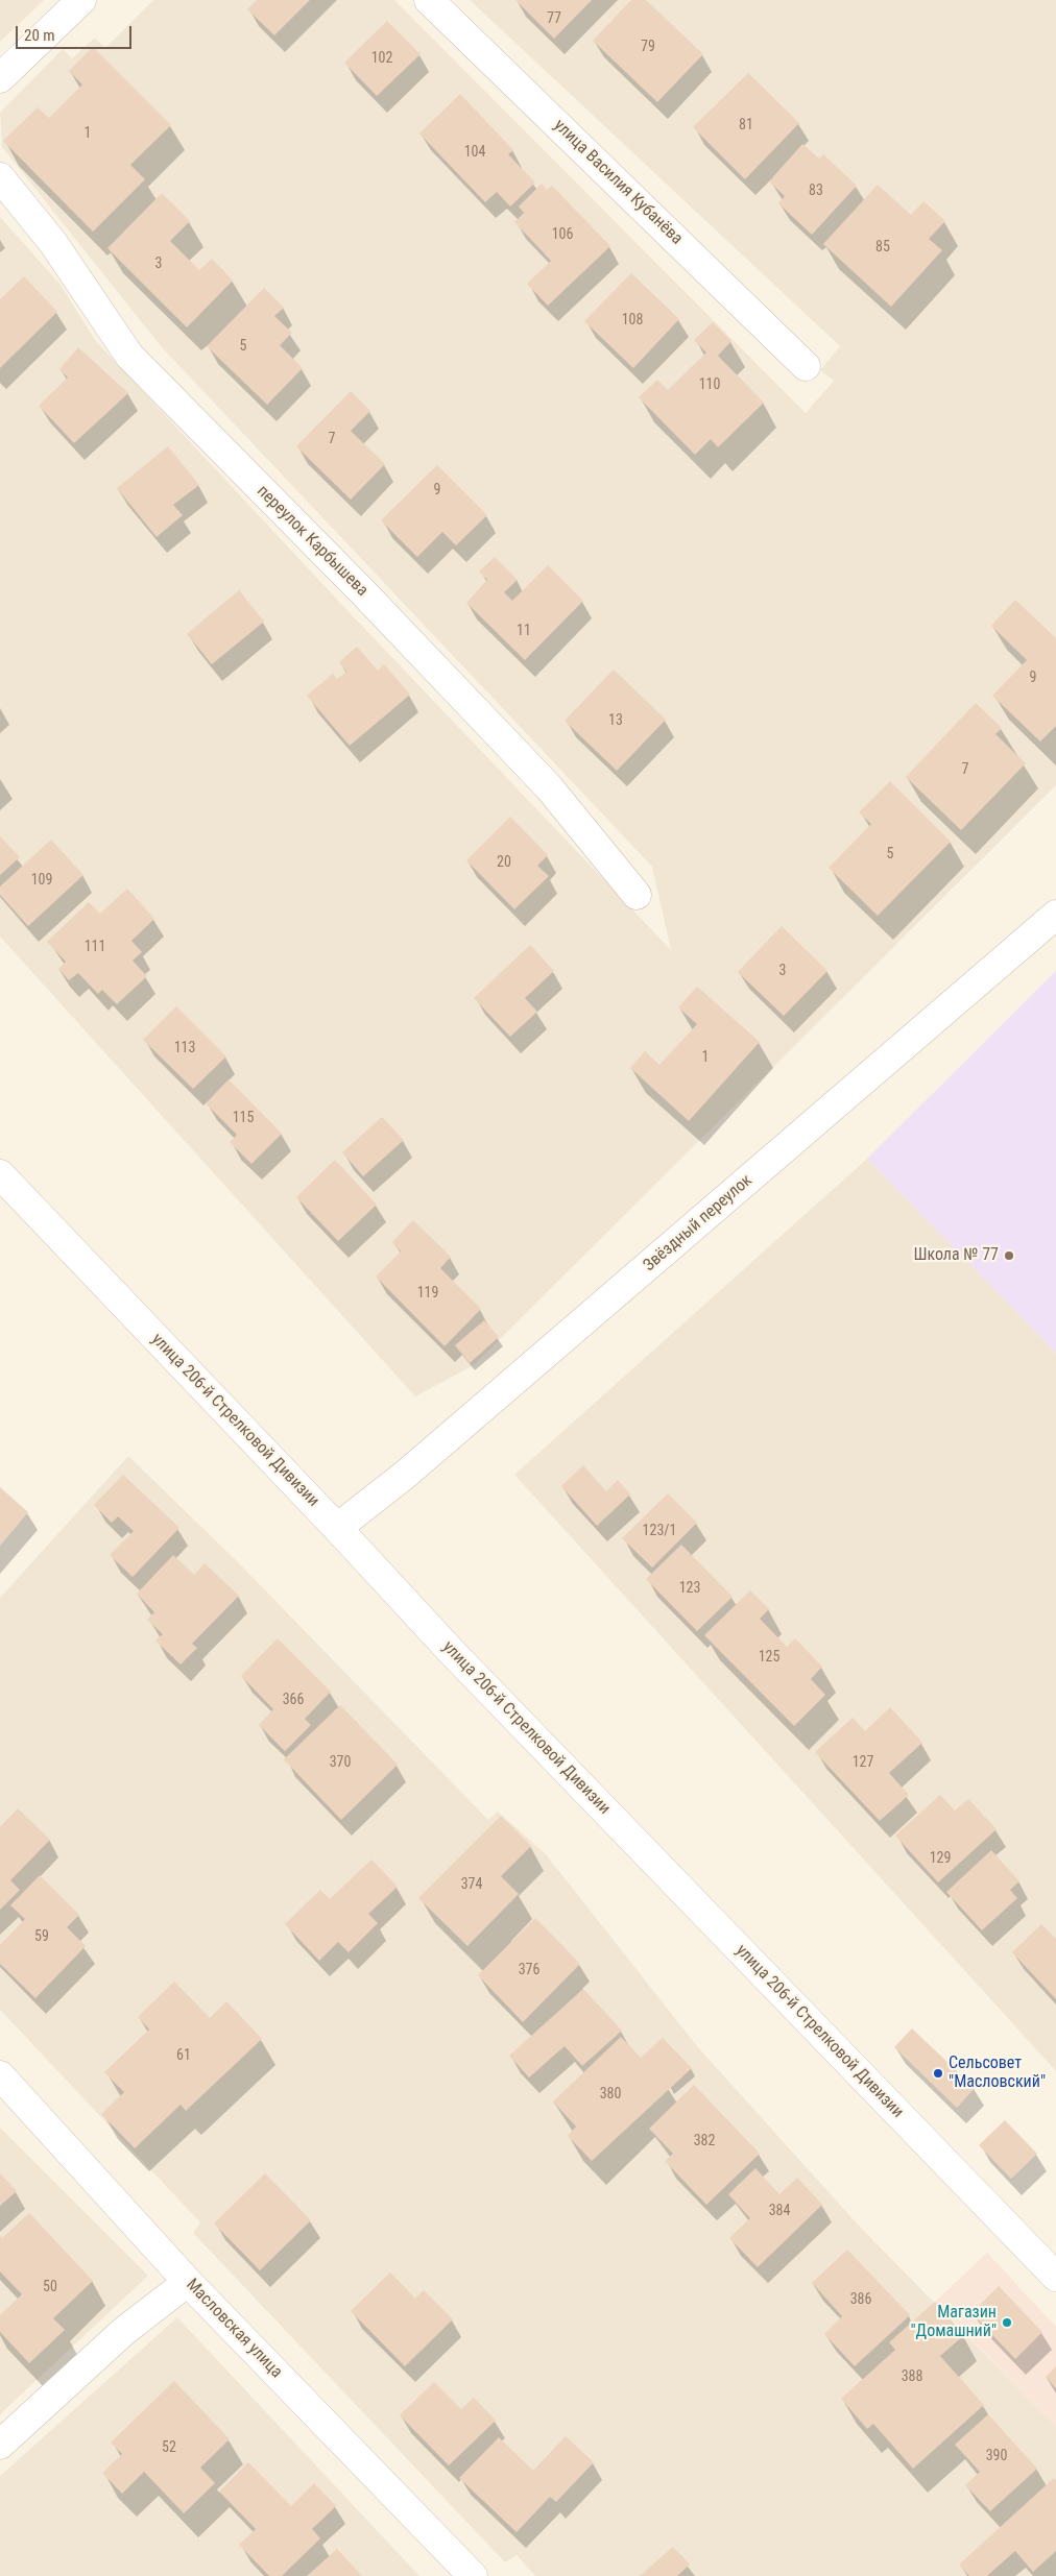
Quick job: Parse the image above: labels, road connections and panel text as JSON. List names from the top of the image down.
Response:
{
  "streets": {
    "street": [
      "улица Василия Кубанёва",
      "переулок Карбышева",
      "Звёздный переулок",
      "улица 206-й Стрелковой Дивизии",
      "Масловская улица"
    ]
  },
  "crossings": [
    ["Звёздный переулок", "улица 206-й Стрелковой Дивизии"]
  ],
  "places": ["Школа № 77", "Сельсовет \"Масловский\"", "Магазин \"Домашний\""],
  "house_numbers": [
    "77",
    "79",
    "102",
    "81",
    "1",
    "104",
    "83",
    "106",
    "85",
    "3",
    "108",
    "5",
    "110",
    "7",
    "9",
    "11",
    "9",
    "13",
    "7",
    "5",
    "20",
    "109",
    "111",
    "3",
    "113",
    "1",
    "115",
    "119",
    "123/1",
    "123",
    "125",
    "366",
    "370",
    "127",
    "129",
    "374",
    "59",
    "376",
    "61",
    "380",
    "382",
    "384",
    "50",
    "386",
    "388",
    "52",
    "390"
  ],
  "scale_bar": "20 m"
}
